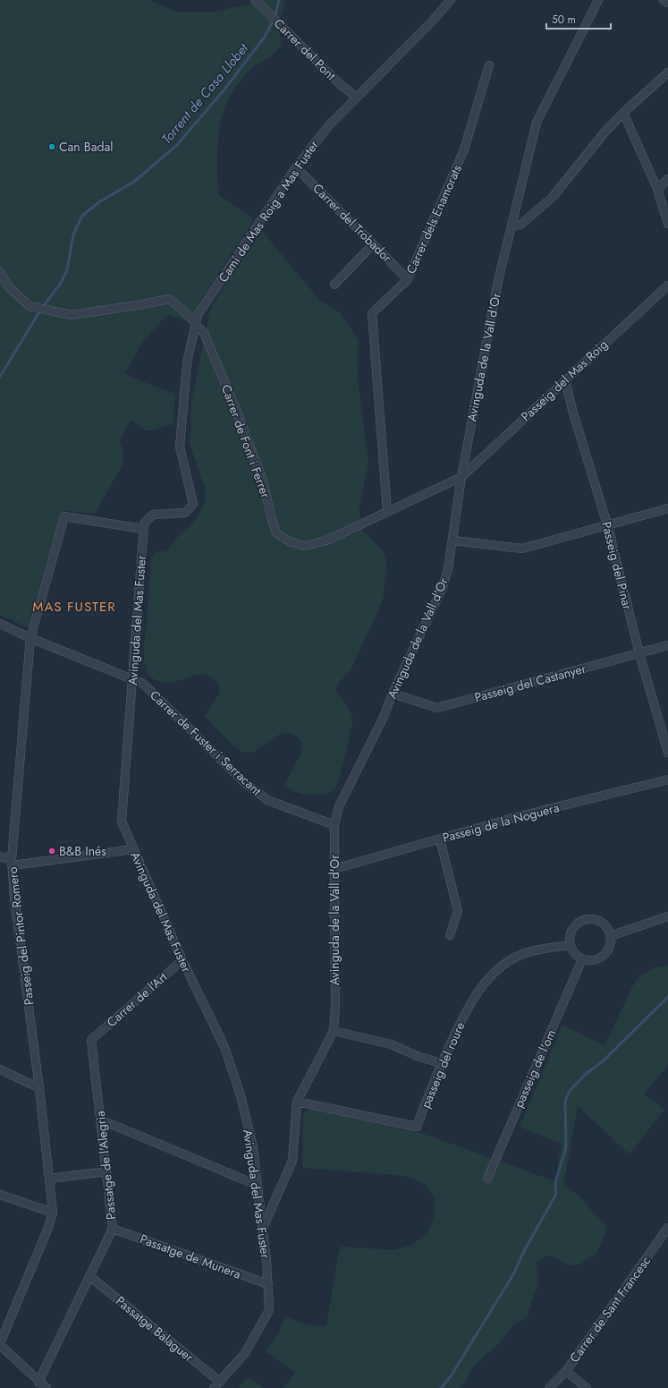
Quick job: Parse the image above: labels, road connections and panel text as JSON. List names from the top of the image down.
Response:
{
  "streets": {
    "street": [
      "Carrer del Pont",
      "Camí de Mas Roig a Mas Fuster",
      "Carrer dels Enamorats",
      "Carrer del Trobador",
      "Avinguda de la Vall d'Or",
      "Passeig del Mas Roig",
      "Carrer de Font i Ferrer",
      "Passeig del Pinar",
      "Avinguda del Mas Fuster",
      "Passeig del Castanyer",
      "Carrer de Fuster i Serracant",
      "Passeig de la Noguera",
      "Passeig del Pintor Romero",
      "Carrer de l'Art",
      "passeig del roure",
      "passeig de l'om",
      "Passatge de l'Alegria",
      "Passatge de Munera",
      "Carrer de Sant Francesc",
      "Passatge Balaguer"
    ]
  },
  "crossings": [
    ["Carrer del Pont", "Camí de Mas Roig a Mas Fuster"],
    ["Camí de Mas Roig a Mas Fuster", "Carrer del Trobador"],
    ["Camí de Mas Roig a Mas Fuster", "Carrer de Font i Ferrer"],
    ["Camí de Mas Roig a Mas Fuster", "Avinguda del Mas Fuster"],
    ["Camí de Mas Roig a Mas Fuster", "Passeig del Pintor Romero"],
    ["Carrer dels Enamorats", "Carrer del Trobador"],
    ["Carrer dels Enamorats", "Carrer de Font i Ferrer"],
    ["Avinguda de la Vall d'Or", "Passeig del Mas Roig"],
    ["Avinguda de la Vall d'Or", "Carrer de Font i Ferrer"],
    ["Avinguda de la Vall d'Or", "Avinguda del Mas Fuster"],
    ["Avinguda de la Vall d'Or", "Passeig del Castanyer"],
    ["Avinguda de la Vall d'Or", "Carrer de Fuster i Serracant"],
    ["Avinguda de la Vall d'Or", "Passeig de la Noguera"],
    ["Avinguda de la Vall d'Or", "passeig del roure"],
    ["Passeig del Mas Roig", "Carrer de Font i Ferrer"],
    ["Passeig del Mas Roig", "Passeig del Pinar"],
    ["Passeig del Pinar", "Passeig del Castanyer"],
    ["Avinguda del Mas Fuster", "Carrer de Fuster i Serracant"],
    ["Avinguda del Mas Fuster", "Passeig del Pintor Romero"],
    ["Avinguda del Mas Fuster", "Carrer de l'Art"],
    ["Avinguda del Mas Fuster", "Passatge de Munera"],
    ["Avinguda del Mas Fuster", "Passatge Balaguer"],
    ["Carrer de Fuster i Serracant", "Passeig del Pintor Romero"],
    ["Carrer de l'Art", "Passatge de l'Alegria"],
    ["passeig del roure", "passeig de l'om"],
    ["Passatge de l'Alegria", "Passatge de Munera"],
    ["Passatge de l'Alegria", "Passatge Balaguer"]
  ],
  "districts": ["MAS FUSTER"],
  "water": ["Torrent de Casa Llobet"],
  "places": ["Can Badal", "B&B Inés"],
  "scale_bar": "50 m"
}
